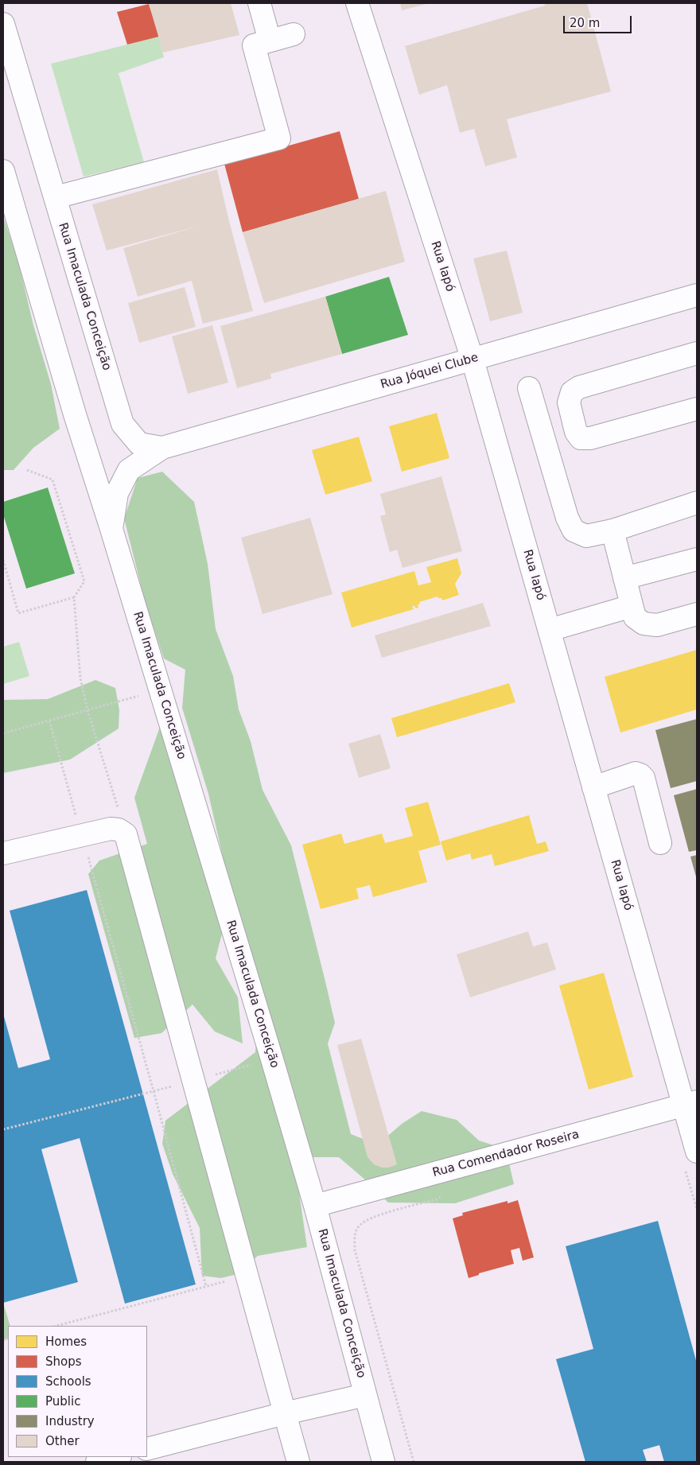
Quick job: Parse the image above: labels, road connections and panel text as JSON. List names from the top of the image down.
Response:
{
  "streets": {
    "main road": [
      "Rua Iapó",
      "Rua Imaculada Conceição",
      "Rua Jóquei Clube",
      "Rua Comendador Roseira"
    ]
  },
  "crossings": [
    ["Rua Iapó", "Rua Jóquei Clube"],
    ["Rua Iapó", "Rua Comendador Roseira"],
    ["Rua Imaculada Conceição", "Rua Jóquei Clube"],
    ["Rua Imaculada Conceição", "Rua Comendador Roseira"]
  ],
  "legend": [
    "Homes",
    "Shops",
    "Schools",
    "Public",
    "Industry",
    "Other"
  ],
  "scale_bar": "20 m"
}
